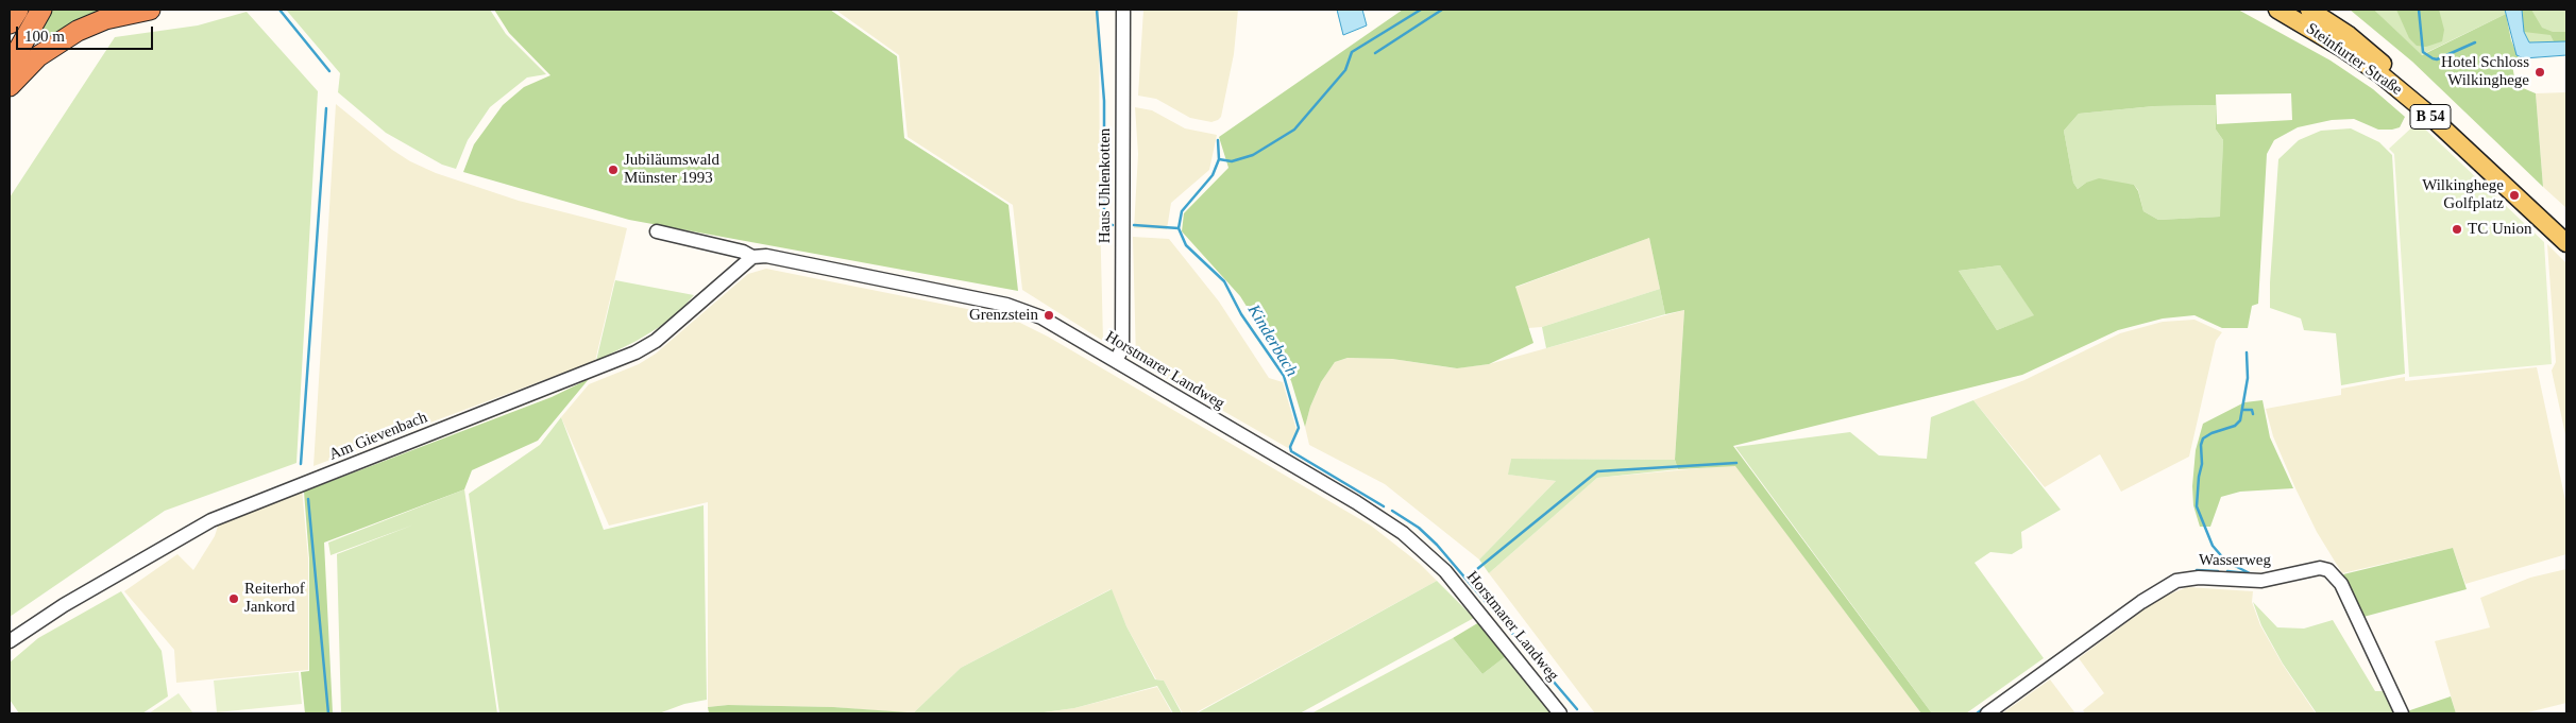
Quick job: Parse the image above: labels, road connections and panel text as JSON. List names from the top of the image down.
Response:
{
  "streets": {
    "main road": ["Steinfurter Straße", "B 54"],
    "street": [
      "Haus Uhlenkotten",
      "Horstmarer Landweg",
      "Am Gievenbach",
      "Wasserweg"
    ]
  },
  "crossings": [
    ["Haus Uhlenkotten", "Horstmarer Landweg"],
    ["Horstmarer Landweg", "Am Gievenbach"]
  ],
  "water": ["Kinderbach"],
  "places": [
    "Hotel Schloss Wilkinghege",
    "Jubiläumswald Münster 1993",
    "Wilkinghege Golfplatz",
    "TC Union",
    "Grenzstein",
    "Reiterhof Jankord"
  ],
  "scale_bar": "100 m"
}
